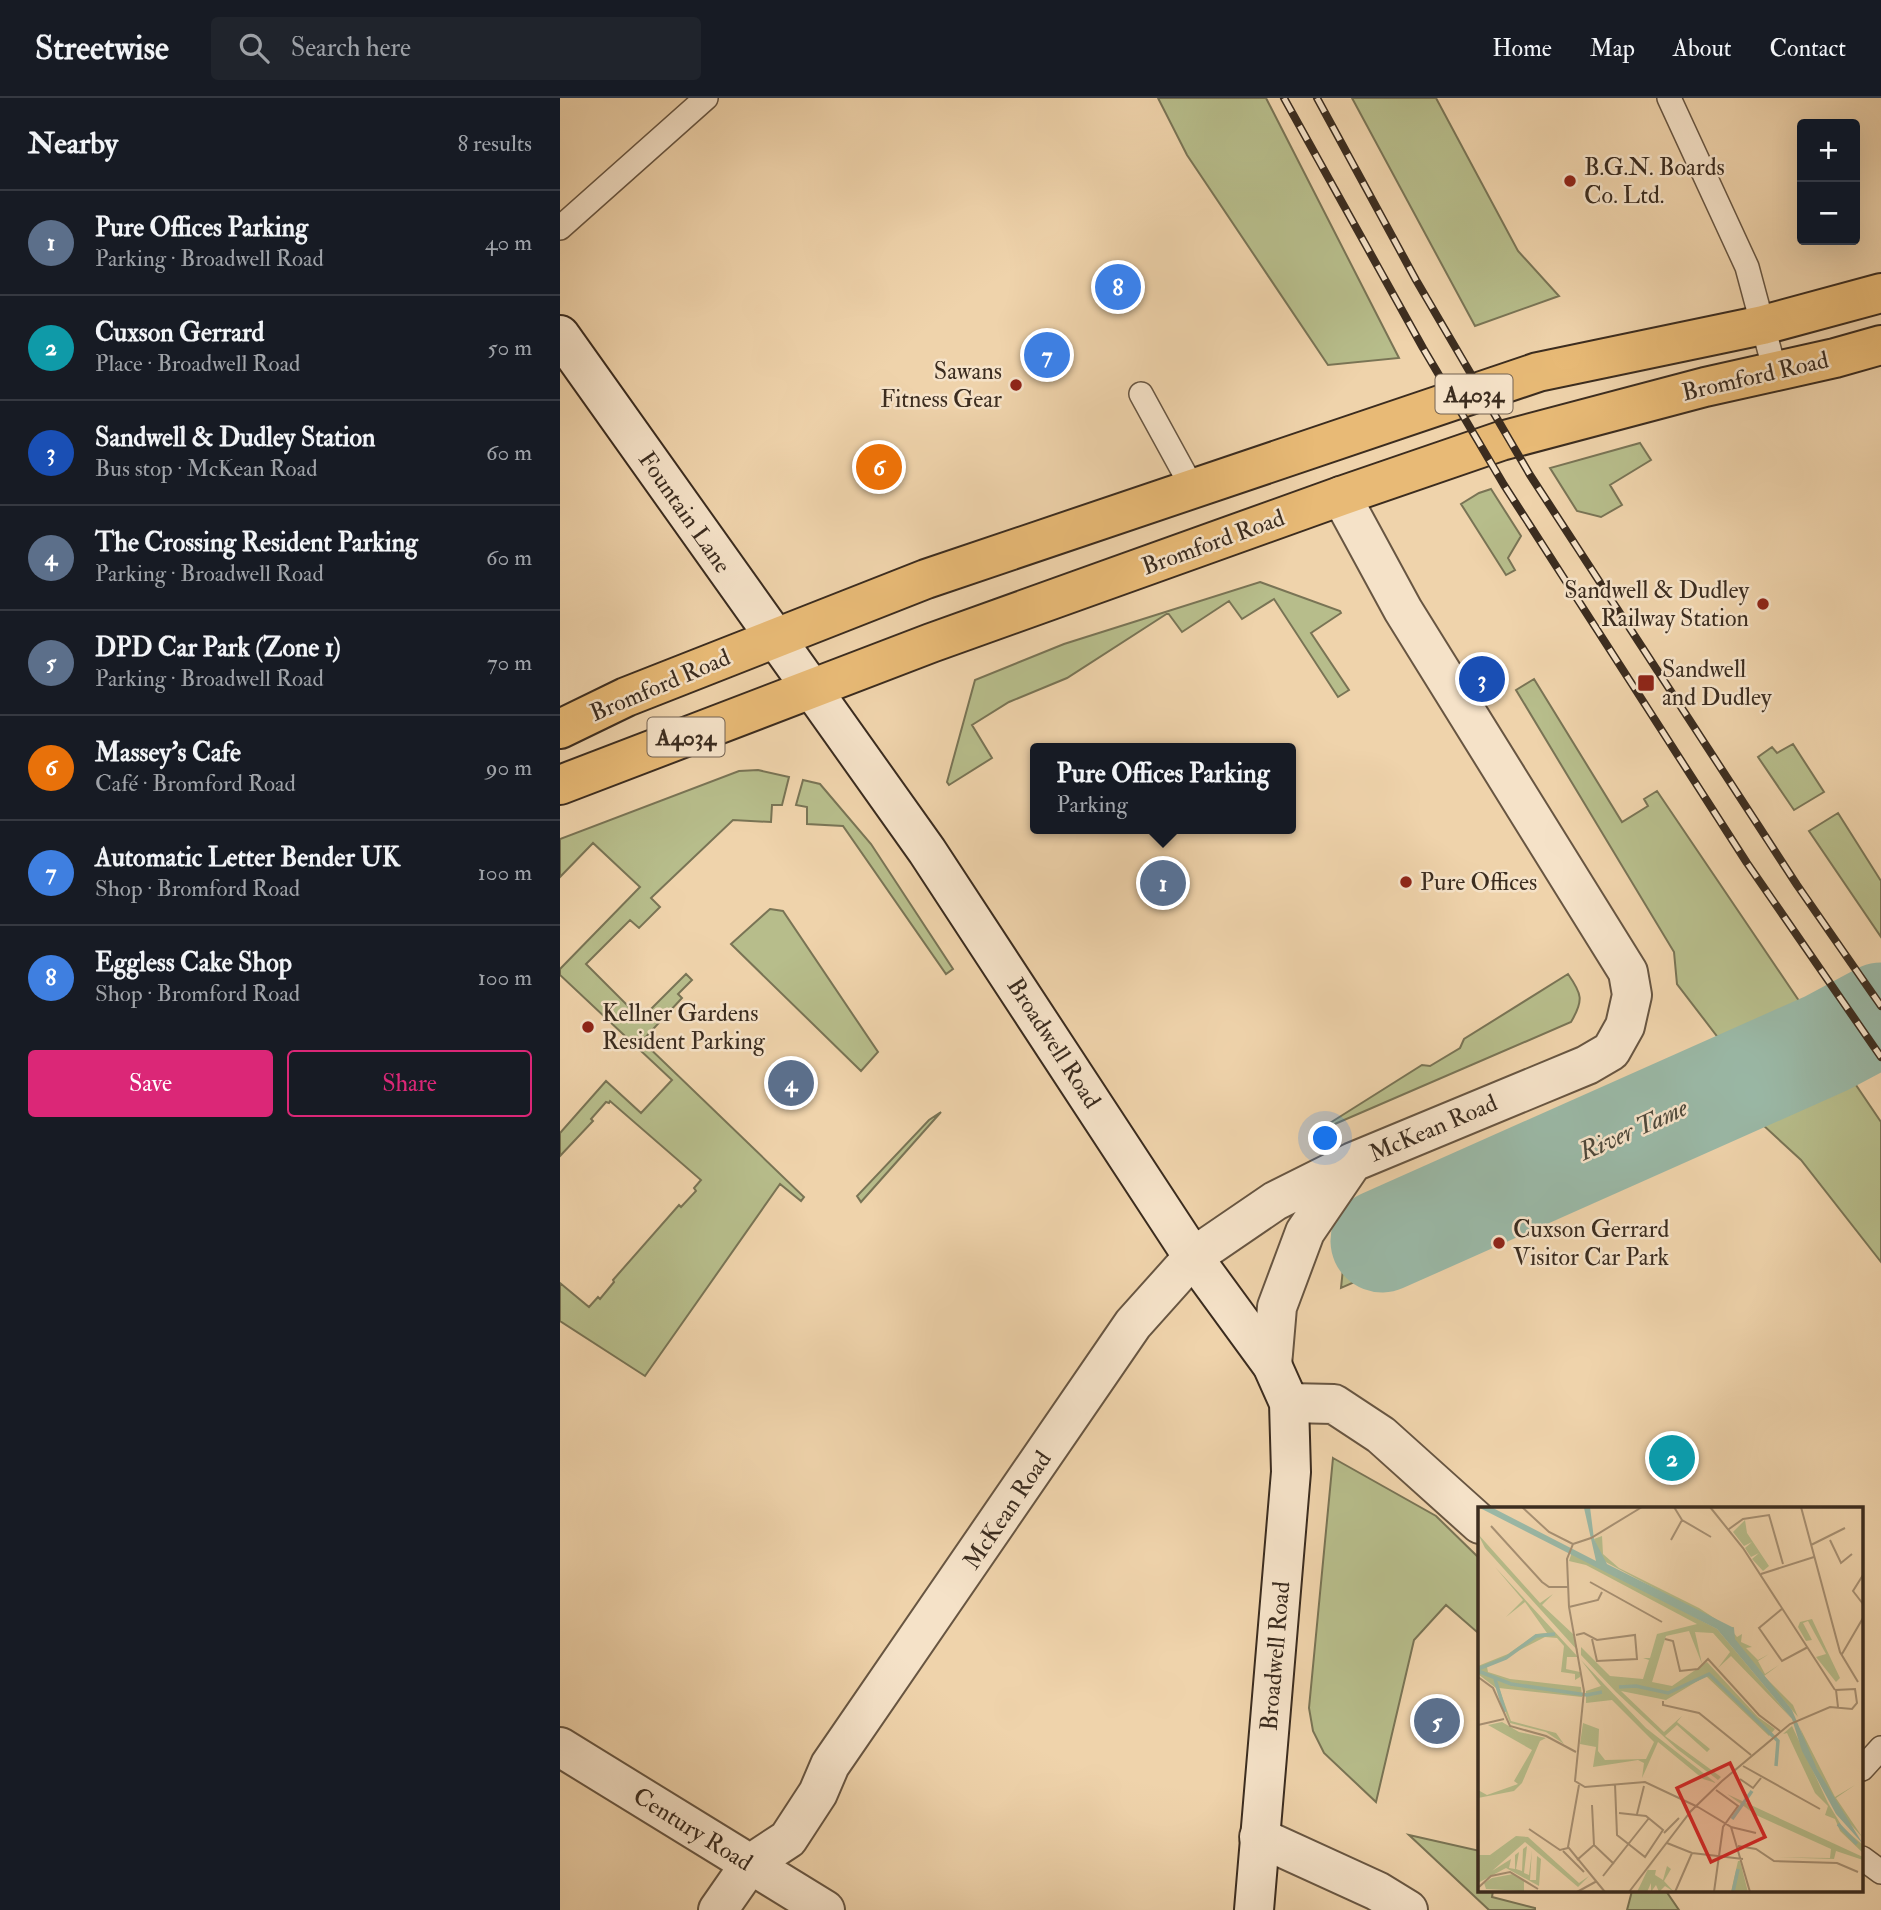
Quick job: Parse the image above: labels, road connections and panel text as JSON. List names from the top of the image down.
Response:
{
  "streets": {
    "main road": ["Bromford Road", "A4034"],
    "street": [
      "Fountain Lane",
      "Broadwell Road",
      "McKean Road",
      "Century Road"
    ]
  },
  "crossings": [
    ["Bromford Road", "Fountain Lane"],
    ["Bromford Road", "Broadwell Road"],
    ["Bromford Road", "McKean Road"],
    ["Fountain Lane", "Broadwell Road"],
    ["Broadwell Road", "McKean Road"],
    ["McKean Road", "Century Road"]
  ],
  "water": ["River Tame"],
  "places": {
    "other": [
      "B.G.N. Boards Co. Ltd.",
      "Sawans Fitness Gear",
      "Sandwell & Dudley Railway Station",
      "Pure Offices",
      "Kellner Gardens Resident Parking",
      "Cuxson Gerrard Visitor Car Park"
    ],
    "transit": ["Sandwell and Dudley"]
  },
  "page": {
    "header": "Streetwise",
    "search": "Search here",
    "nav": [
      "Home",
      "Map",
      "About",
      "Contact"
    ],
    "heading": ["Nearby", "8 results"],
    "map_buttons": ["+", "−"],
    "list": [
      {
        "mark": "1",
        "name": "Pure Offices Parking",
        "note": "Parking · Broadwell Road",
        "value": "40 m"
      },
      {
        "mark": "2",
        "name": "Cuxson Gerrard",
        "note": "Place · Broadwell Road",
        "value": "50 m"
      },
      {
        "mark": "3",
        "name": "Sandwell & Dudley Station",
        "note": "Bus stop · McKean Road",
        "value": "60 m"
      },
      {
        "mark": "4",
        "name": "The Crossing Resident Parking",
        "note": "Parking · Broadwell Road",
        "value": "60 m"
      },
      {
        "mark": "5",
        "name": "DPD Car Park (Zone 1)",
        "note": "Parking · Broadwell Road",
        "value": "70 m"
      },
      {
        "mark": "6",
        "name": "Massey's Cafe",
        "note": "Café · Bromford Road",
        "value": "90 m"
      },
      {
        "mark": "7",
        "name": "Automatic Letter Bender UK",
        "note": "Shop · Bromford Road",
        "value": "100 m"
      },
      {
        "mark": "8",
        "name": "Eggless Cake Shop",
        "note": "Shop · Bromford Road",
        "value": "100 m"
      }
    ],
    "pins": [
      "8",
      "7",
      "6",
      "3",
      "1",
      "4",
      "2",
      "5"
    ],
    "popup": ["Pure Offices Parking", "Parking"],
    "buttons": ["Save", "Share"]
  }
}
